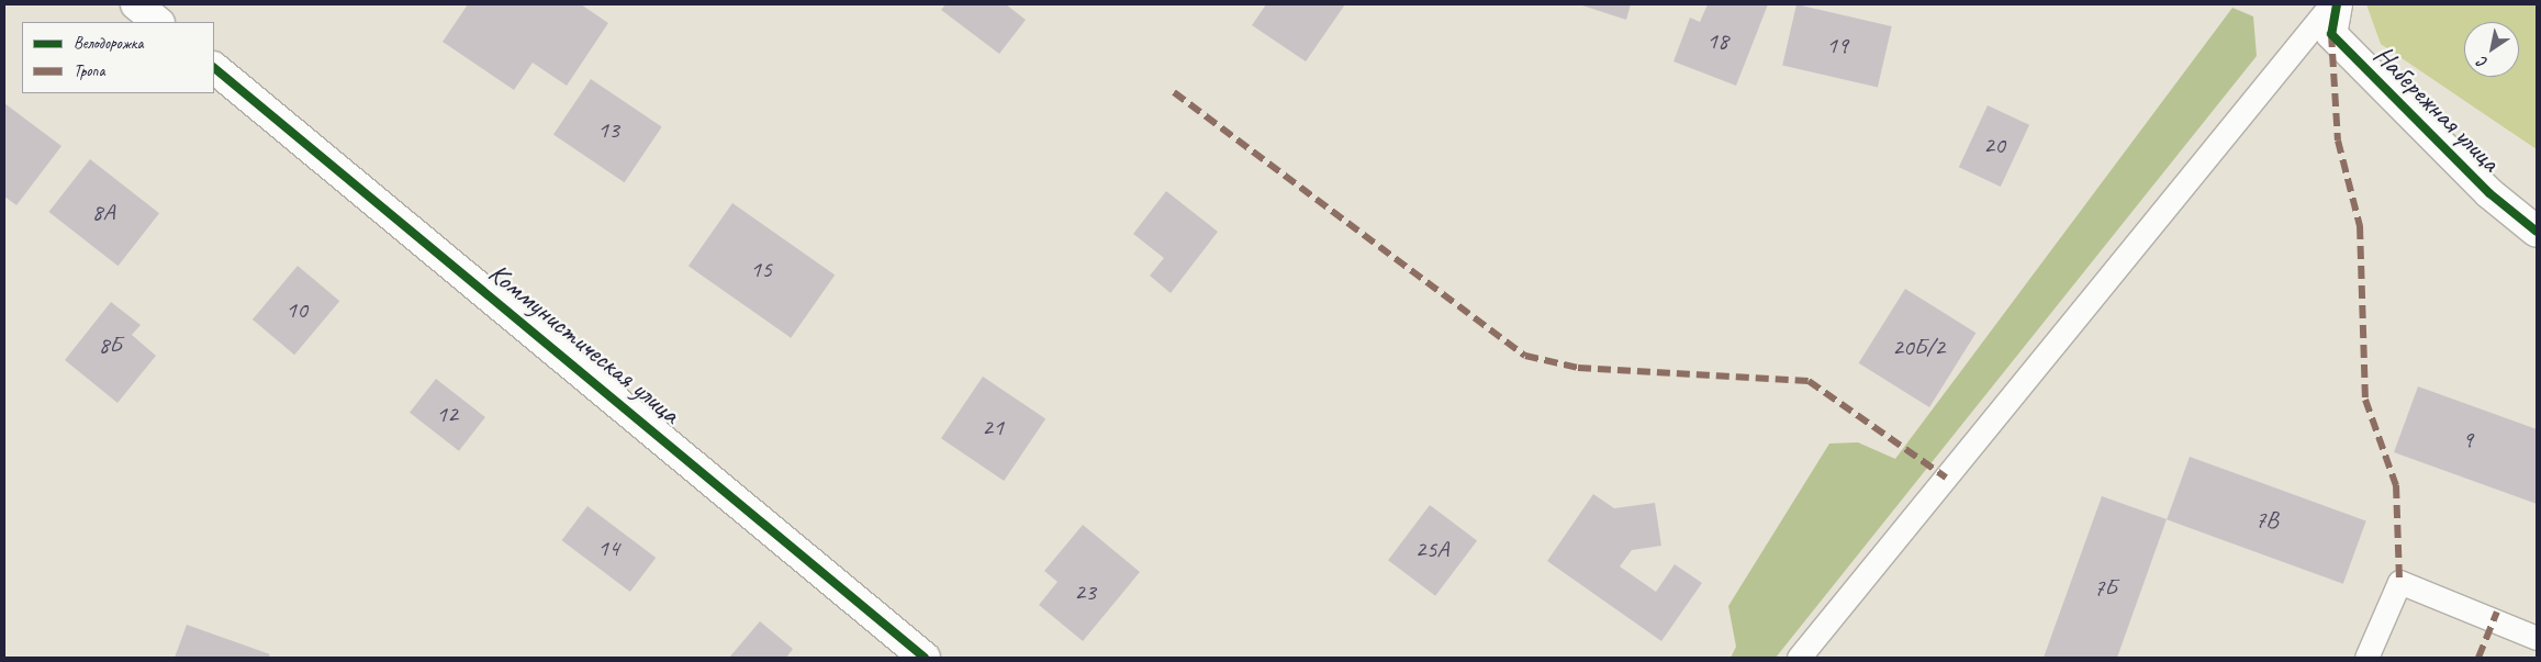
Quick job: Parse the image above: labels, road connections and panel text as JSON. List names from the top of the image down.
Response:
{
  "streets": {
    "street": ["Набережная улица", "Коммунистическая улица"]
  },
  "house_numbers": [
    "18",
    "19",
    "13",
    "20",
    "8А",
    "15",
    "10",
    "8Б",
    "20Б/2",
    "12",
    "21",
    "9",
    "7В",
    "14",
    "25А",
    "7Б",
    "23"
  ],
  "legend": ["Велодорожка", "Тропа"],
  "north": "bottom left"
}
